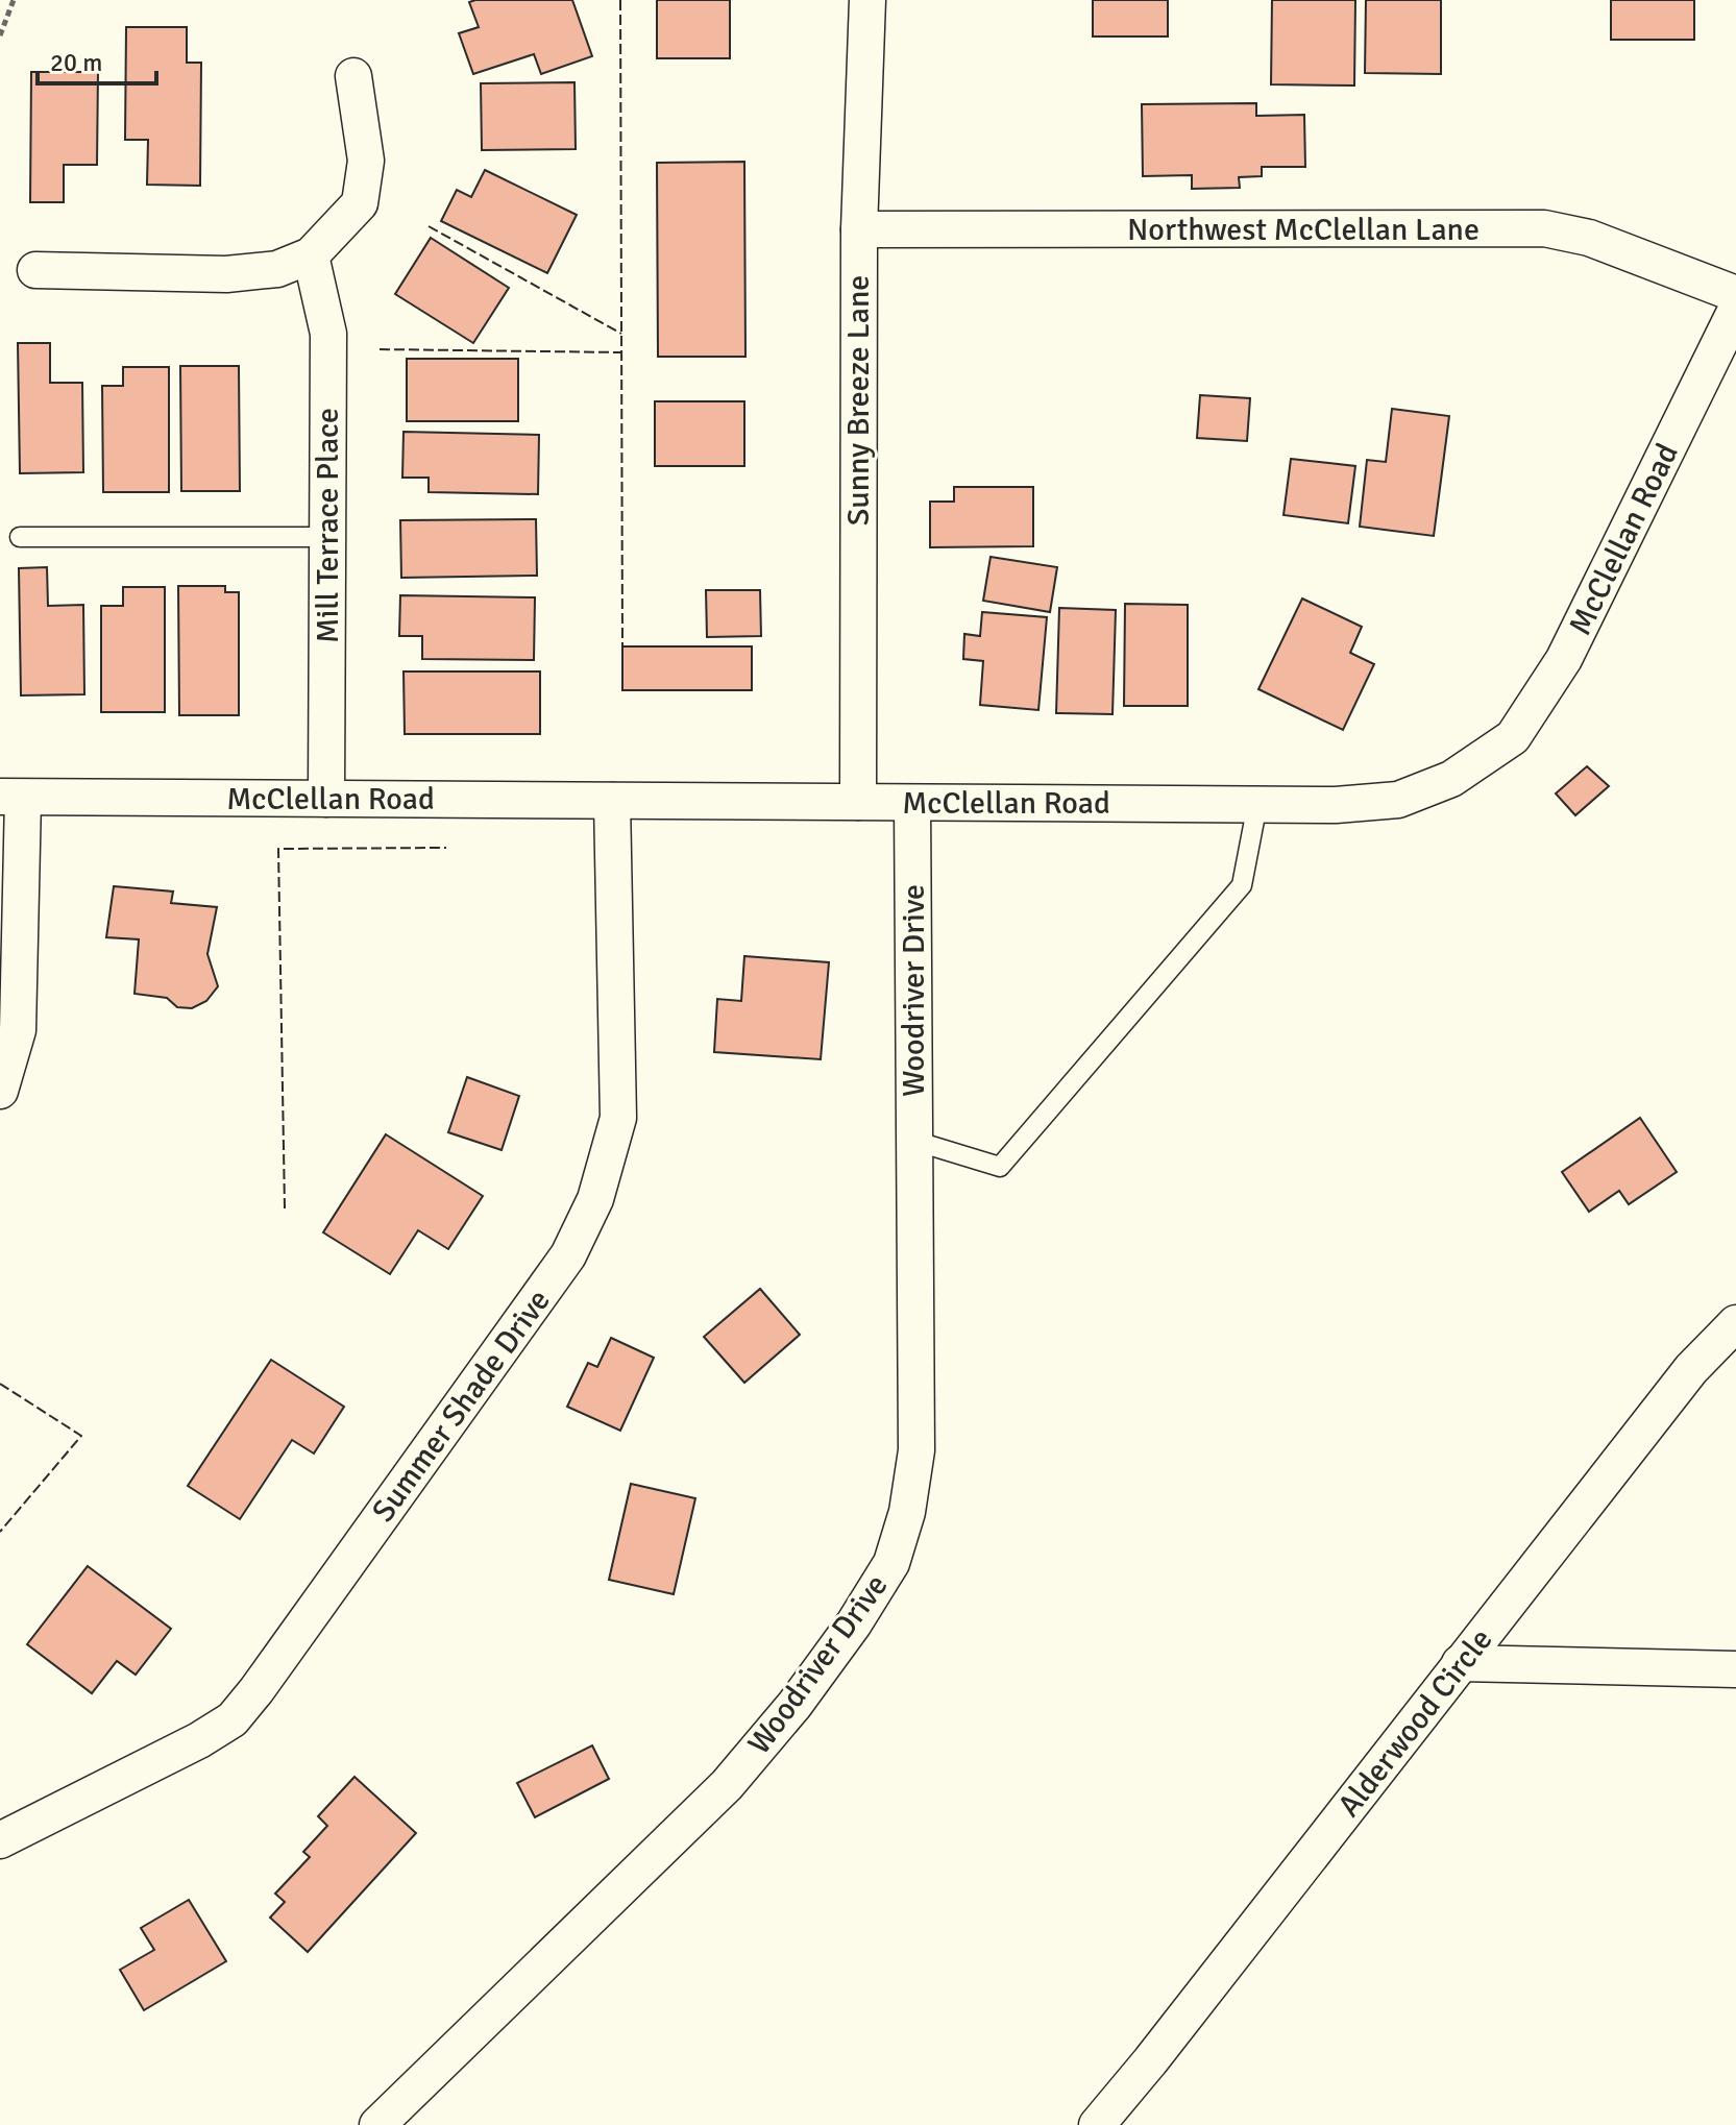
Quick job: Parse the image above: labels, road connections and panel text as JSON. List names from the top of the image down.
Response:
{
  "streets": {
    "street": [
      "Northwest McClellan Lane",
      "Sunny Breeze Lane",
      "Mill Terrace Place",
      "McClellan Road",
      "Woodriver Drive",
      "Summer Shade Drive",
      "Alderwood Circle"
    ]
  },
  "crossings": [
    ["Northwest McClellan Lane", "Sunny Breeze Lane"],
    ["Sunny Breeze Lane", "McClellan Road"],
    ["Mill Terrace Place", "McClellan Road"],
    ["McClellan Road", "Woodriver Drive"],
    ["McClellan Road", "Summer Shade Drive"]
  ],
  "scale_bar": "20 m"
}
